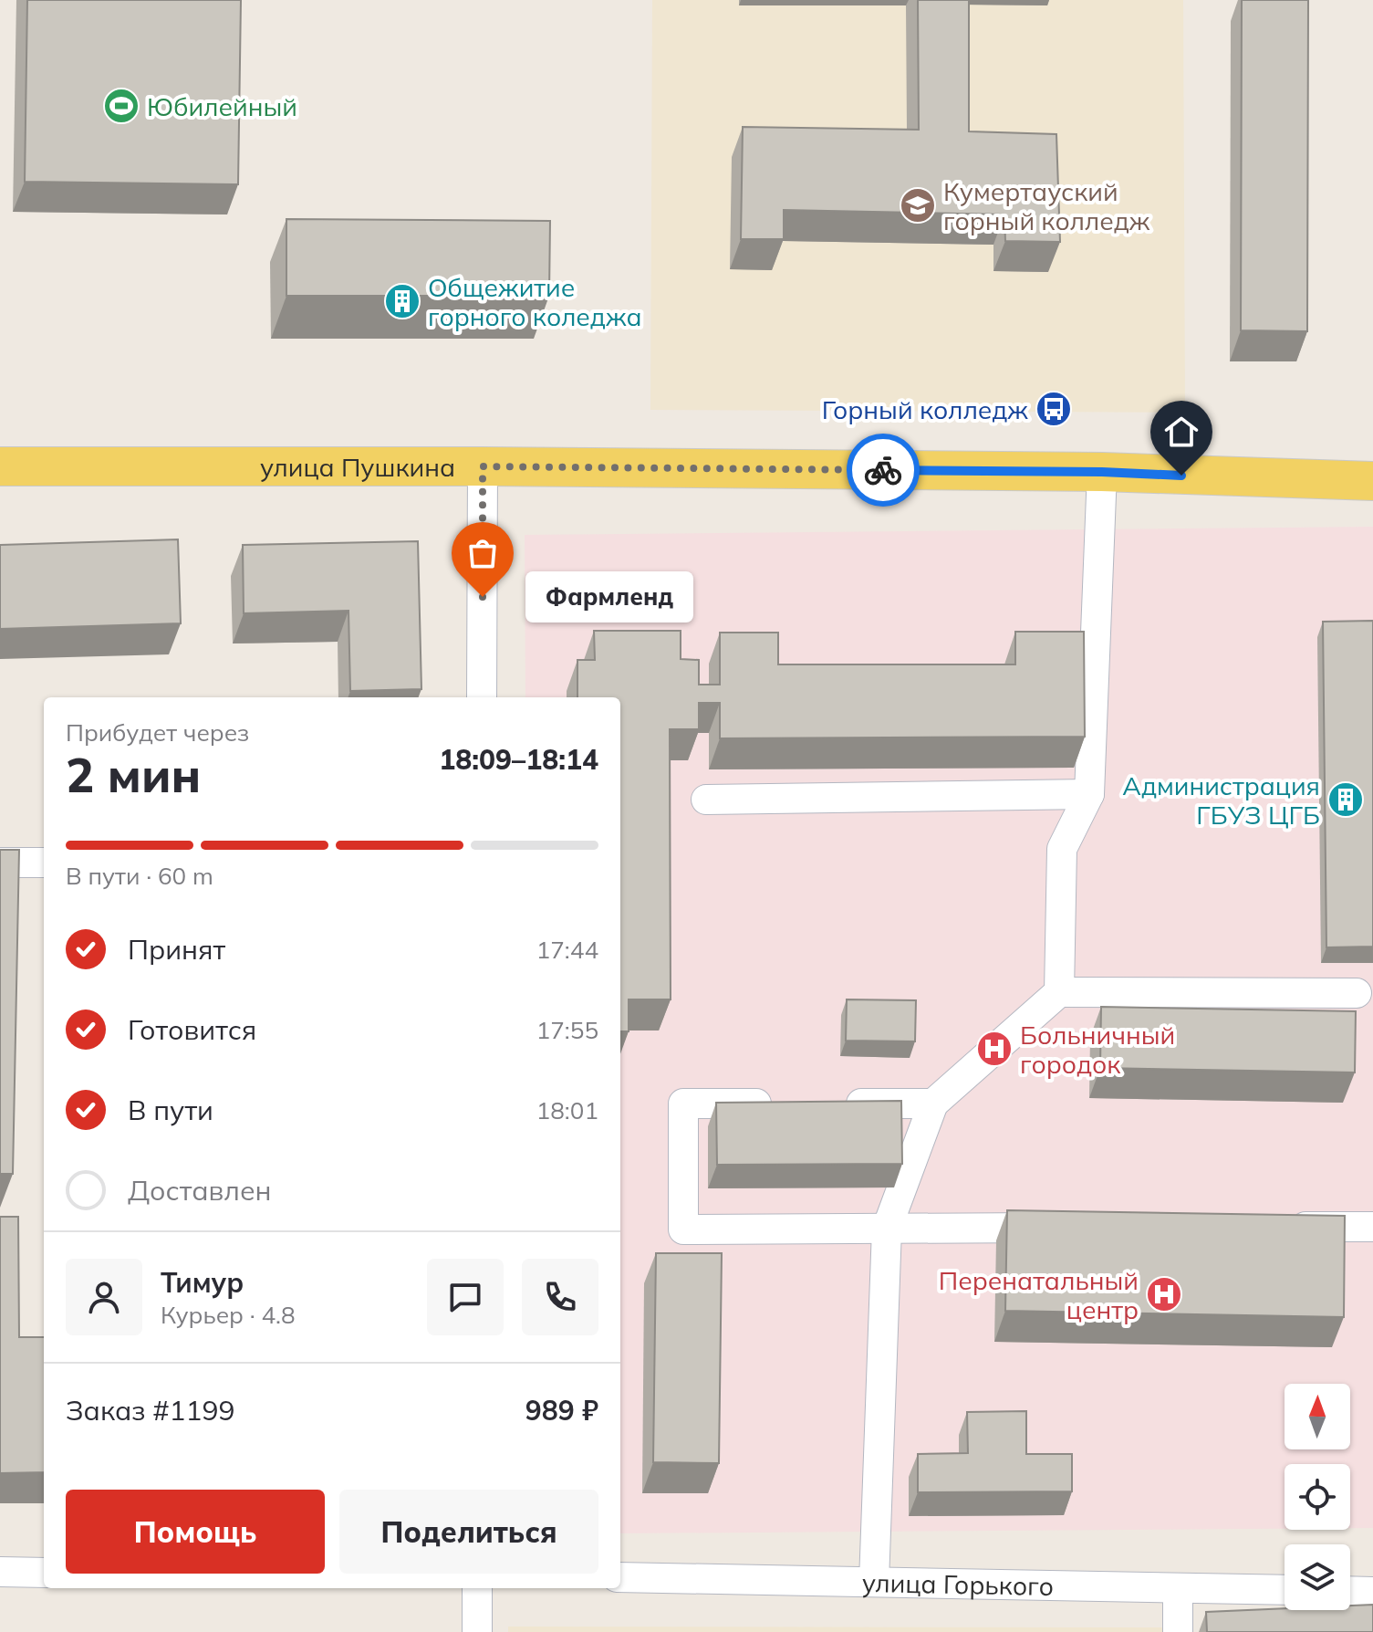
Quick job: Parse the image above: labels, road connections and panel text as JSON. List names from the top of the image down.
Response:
{
  "streets": {
    "main road": ["улица Пушкина"],
    "street": ["улица Горького"]
  },
  "places": {
    "sports": ["Юбилейный"],
    "school or university": ["Кумертауский горный колледж"],
    "building": ["Общежитие горного коледжа", "Администрация ГБУЗ ЦГБ"],
    "bus stop": ["Горный колледж"],
    "other": ["Фармленд"],
    "hospital": ["Больничный городок", "Перенатальный центр"]
  },
  "north": "top",
  "page": {
    "bubble": "Фармленд",
    "heading": ["2 мин", "Прибудет через", "18:09–18:14"],
    "panel": [
      "Тимур",
      "Курьер · 4.8",
      "Заказ #1199",
      "989 ₽"
    ],
    "bar": "В пути · 60 m",
    "list": [
      ["Принят", "17:44"],
      ["Готовится", "17:55"],
      ["В пути", "18:01"],
      "Доставлен"
    ],
    "buttons": ["Помощь", "Поделиться"]
  }
}
